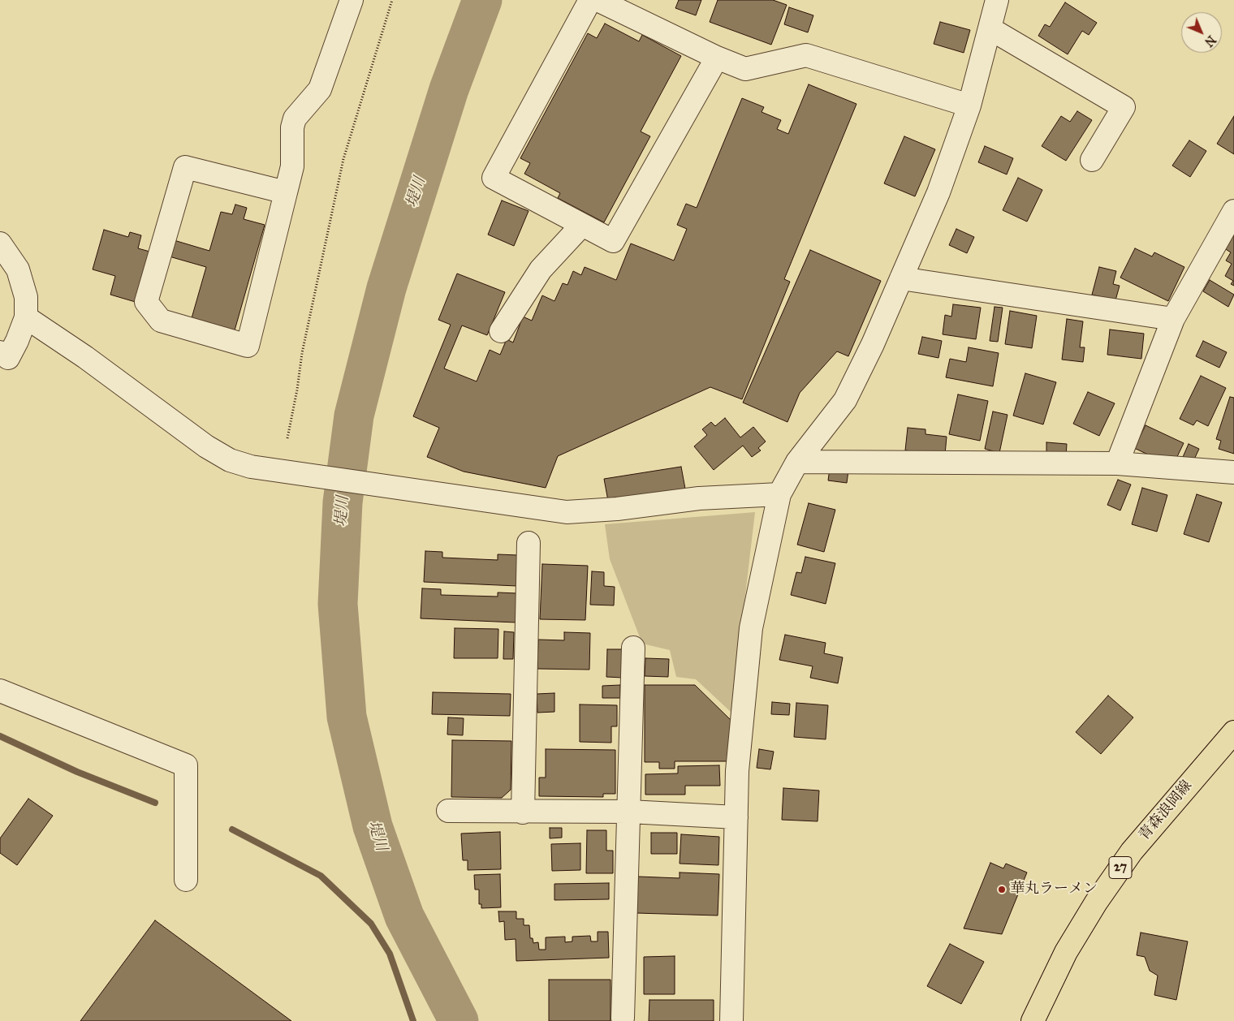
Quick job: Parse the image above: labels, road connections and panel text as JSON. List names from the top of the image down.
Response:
{
  "streets": {
    "main road": ["青森浪岡線", "27"]
  },
  "water": ["堤川"],
  "places": ["華丸ラーメン"],
  "north": "bottom right"
}
